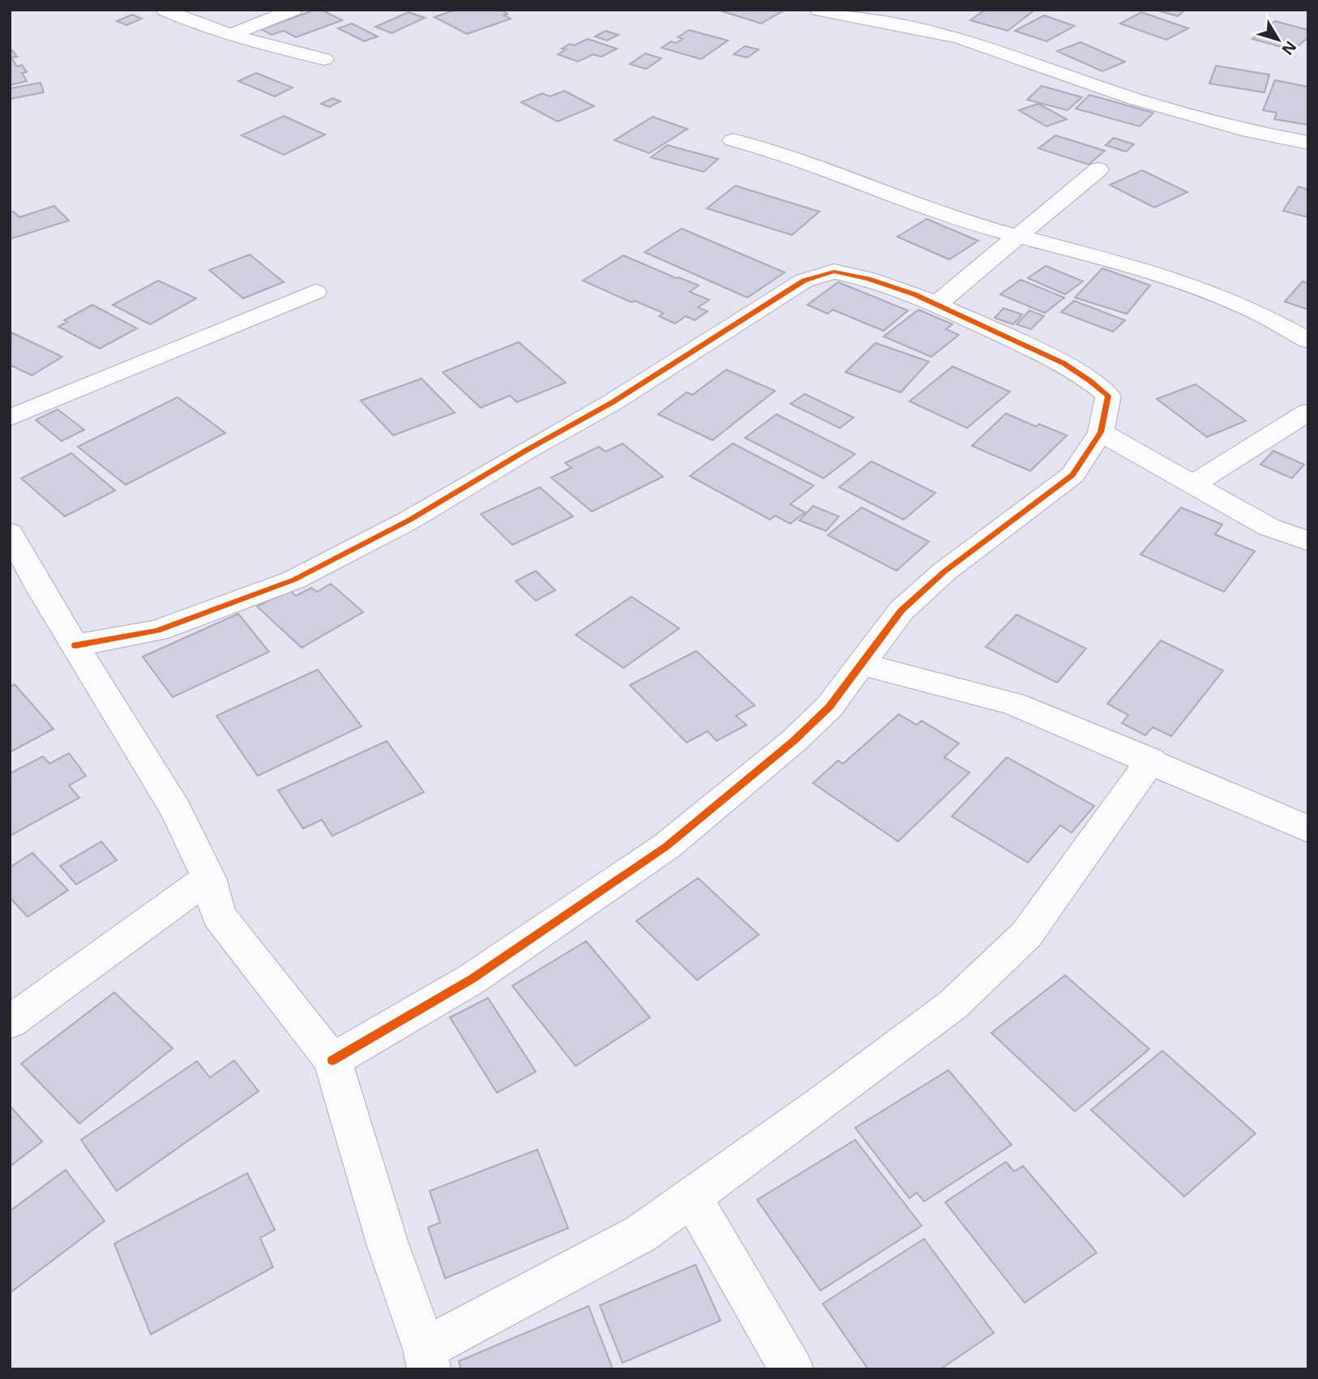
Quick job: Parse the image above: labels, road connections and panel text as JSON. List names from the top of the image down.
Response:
{
  "north": "bottom right"
}
